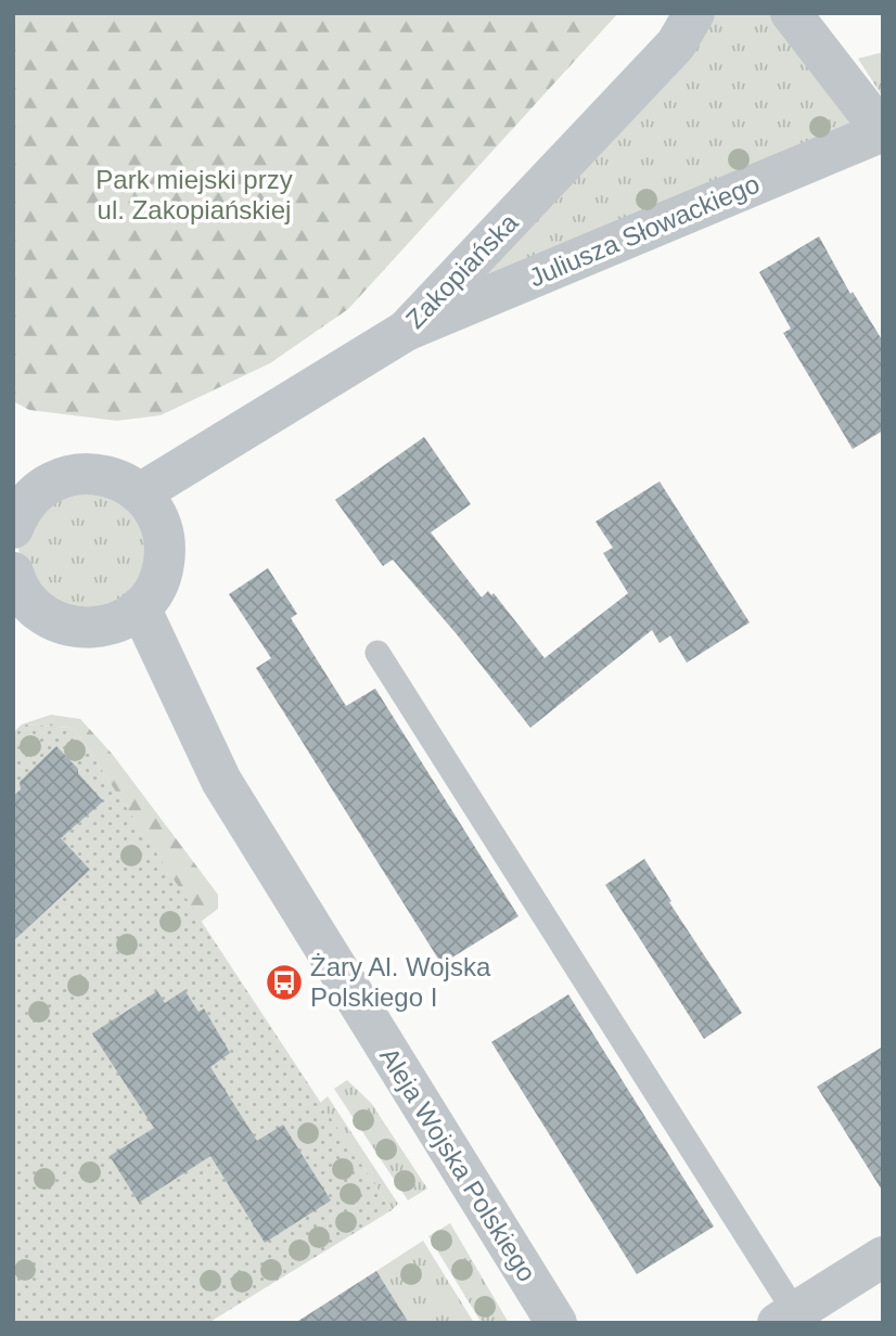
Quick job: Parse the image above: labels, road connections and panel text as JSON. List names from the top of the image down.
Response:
{
  "streets": {
    "street": ["Juliusza Słowackiego", "Zakopiańska", "Aleja Wojska Polskiego"]
  },
  "crossings": [
    ["Juliusza Słowackiego", "Zakopiańska"]
  ],
  "parks": ["Park miejski przy ul. Zakopiańskiej"],
  "places": {
    "bus stop": ["Żary Al. Wojska Polskiego I"]
  }
}
